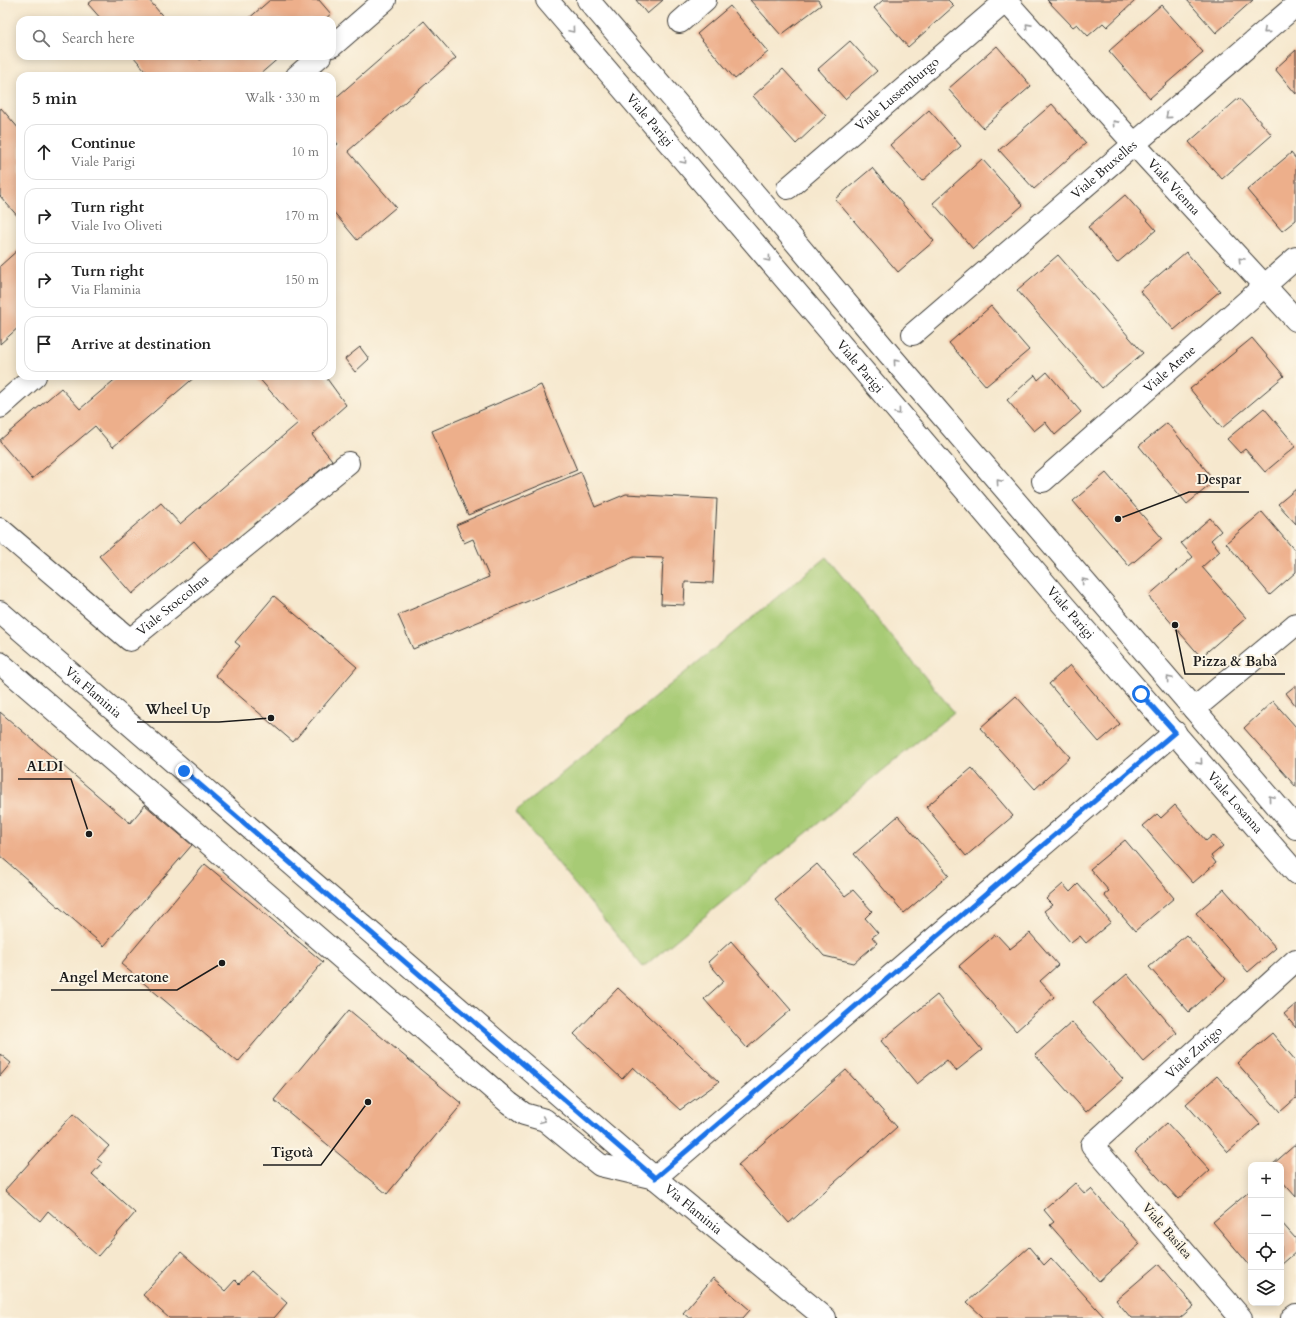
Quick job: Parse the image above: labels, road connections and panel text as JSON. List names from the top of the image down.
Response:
{
  "streets": {
    "street": [
      "Viale Lussemburgo",
      "Viale Parigi",
      "Viale Bruxelles",
      "Viale Vienna",
      "Viale Atene",
      "Viale Stoccolma",
      "Via Flaminia",
      "Viale Losanna",
      "Viale Zurigo",
      "Viale Basilea"
    ]
  },
  "crossings": [
    ["Viale Lussemburgo", "Viale Vienna"],
    ["Viale Parigi", "Viale Losanna"],
    ["Viale Bruxelles", "Viale Vienna"],
    ["Viale Vienna", "Viale Atene"],
    ["Viale Zurigo", "Viale Basilea"]
  ],
  "one_way": ["Viale Bruxelles", "Viale Vienna"],
  "places": [
    "Despar",
    "Pizza & Babà",
    "Wheel Up",
    "ALDI",
    "Angel Mercatone",
    "Tigotà"
  ],
  "page": {
    "search": "Search here",
    "heading": ["5 min", "Walk · 330 m"],
    "list": [
      ["Continue", "Viale Parigi", "10 m"],
      ["Turn right", "Viale Ivo Oliveti", "170 m"],
      ["Turn right", "Via Flaminia", "150 m"],
      "Arrive at destination"
    ],
    "map_buttons": ["+", "−"]
  }
}
